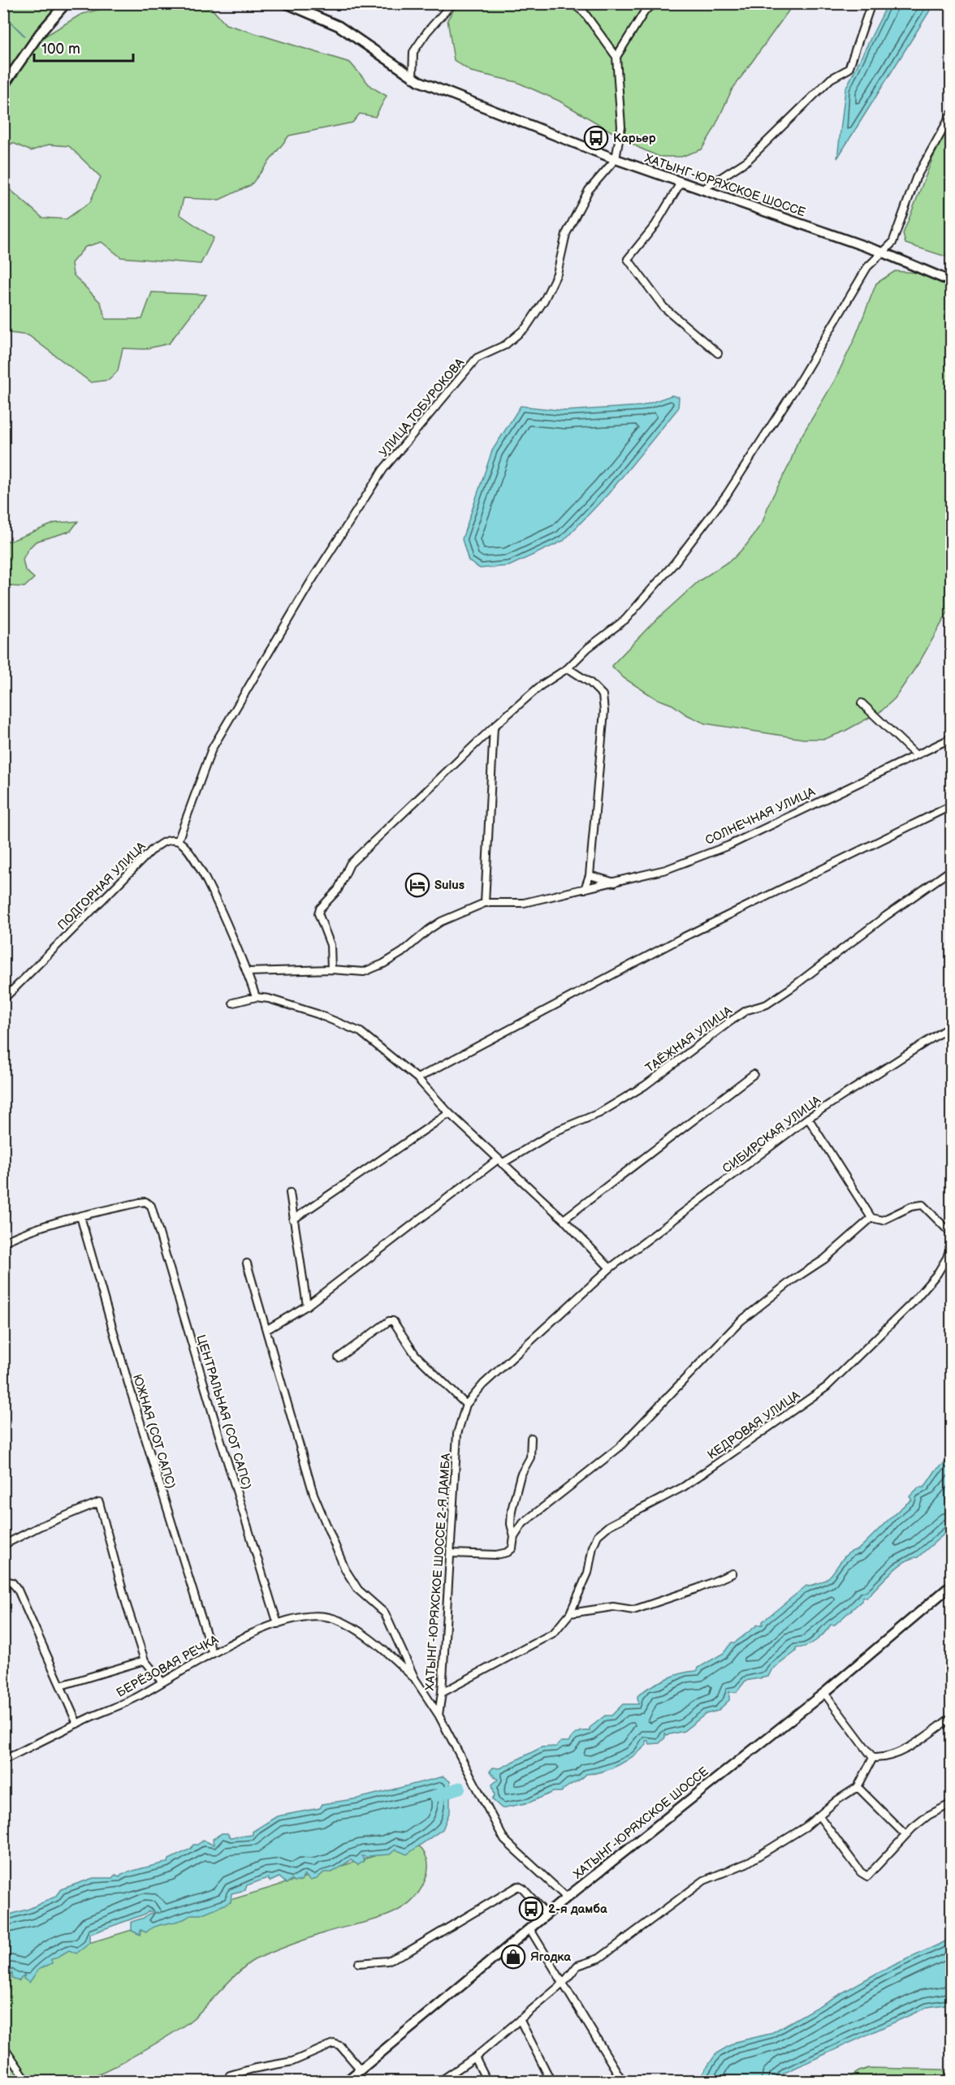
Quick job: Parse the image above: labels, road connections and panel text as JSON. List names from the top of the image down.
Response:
{
  "streets": {
    "street": [
      "ХАТЫНГ-ЮРЯХСКОЕ ШОССЕ",
      "УЛИЦА ТОБУРОКОВА",
      "СОЛНЕЧНАЯ УЛИЦА",
      "ПОДГОРНАЯ УЛИЦА",
      "ТАЁЖНАЯ УЛИЦА",
      "СИБИРСКАЯ УЛИЦА",
      "ЦЕНТРАЛЬНАЯ (СОТ САПС)",
      "КЕДРОВАЯ УЛИЦА",
      "ЮЖНАЯ (СОТ САПС)",
      "ХАТЫНГ-ЮРЯХСКОЕ ШОССЕ 2-Я ДАМБА",
      "БЕРЁЗОВАЯ РЕЧКА"
    ]
  },
  "crossings": [
    ["ХАТЫНГ-ЮРЯХСКОЕ ШОССЕ", "УЛИЦА ТОБУРОКОВА"],
    ["УЛИЦА ТОБУРОКОВА", "ПОДГОРНАЯ УЛИЦА"],
    ["СИБИРСКАЯ УЛИЦА", "ХАТЫНГ-ЮРЯХСКОЕ ШОССЕ 2-Я ДАМБА"],
    ["ЦЕНТРАЛЬНАЯ (СОТ САПС)", "ЮЖНАЯ (СОТ САПС)"],
    ["ЦЕНТРАЛЬНАЯ (СОТ САПС)", "БЕРЁЗОВАЯ РЕЧКА"],
    ["КЕДРОВАЯ УЛИЦА", "ХАТЫНГ-ЮРЯХСКОЕ ШОССЕ 2-Я ДАМБА"],
    ["ЮЖНАЯ (СОТ САПС)", "БЕРЁЗОВАЯ РЕЧКА"]
  ],
  "places": {
    "bus stop": ["Карьер", "2-я дамба"],
    "hotel": ["Sulus"],
    "shop": ["Ягодка"]
  },
  "scale_bar": "100 m"
}
